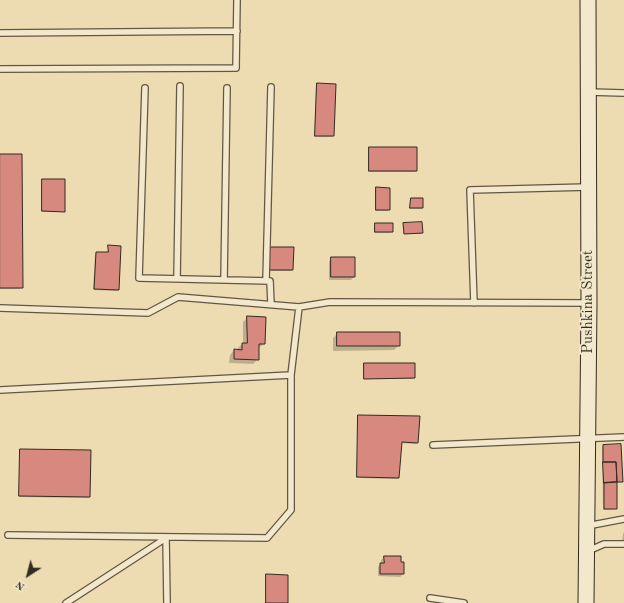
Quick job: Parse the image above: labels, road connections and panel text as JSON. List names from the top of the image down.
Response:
{
  "streets": {
    "main road": ["Pushkina Street"]
  },
  "north": "bottom left"
}
